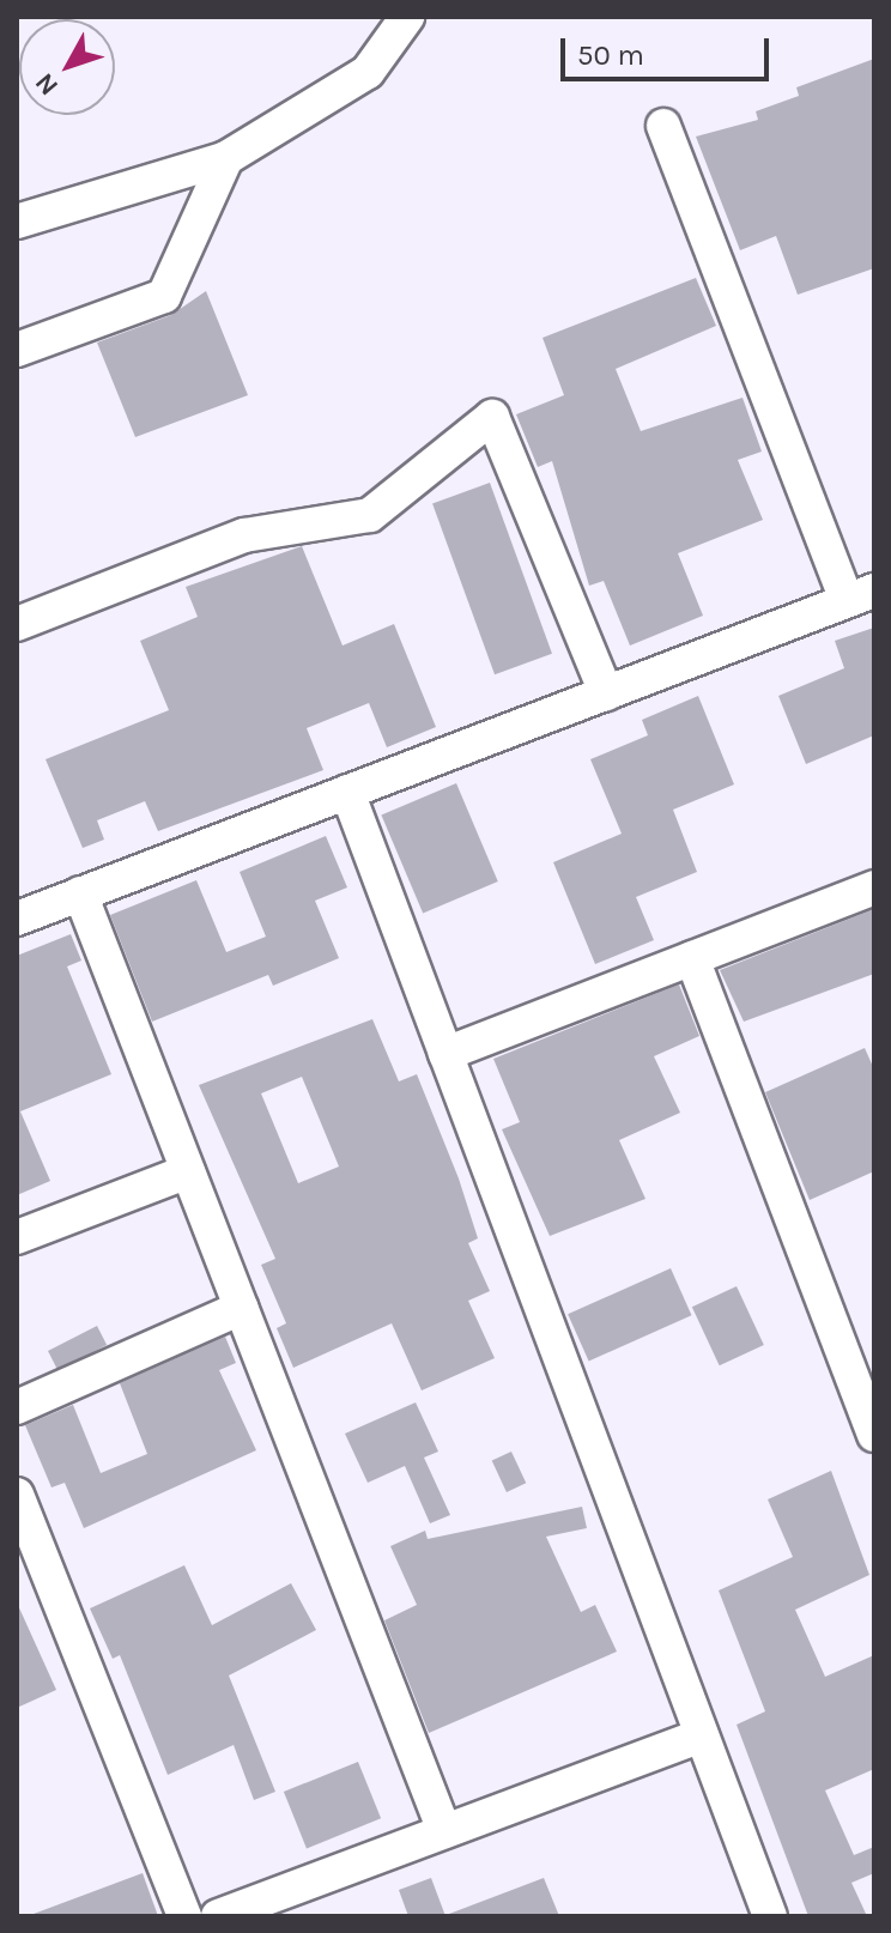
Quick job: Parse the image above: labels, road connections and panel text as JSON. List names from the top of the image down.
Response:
{
  "scale_bar": "50 m",
  "north": "bottom left"
}
